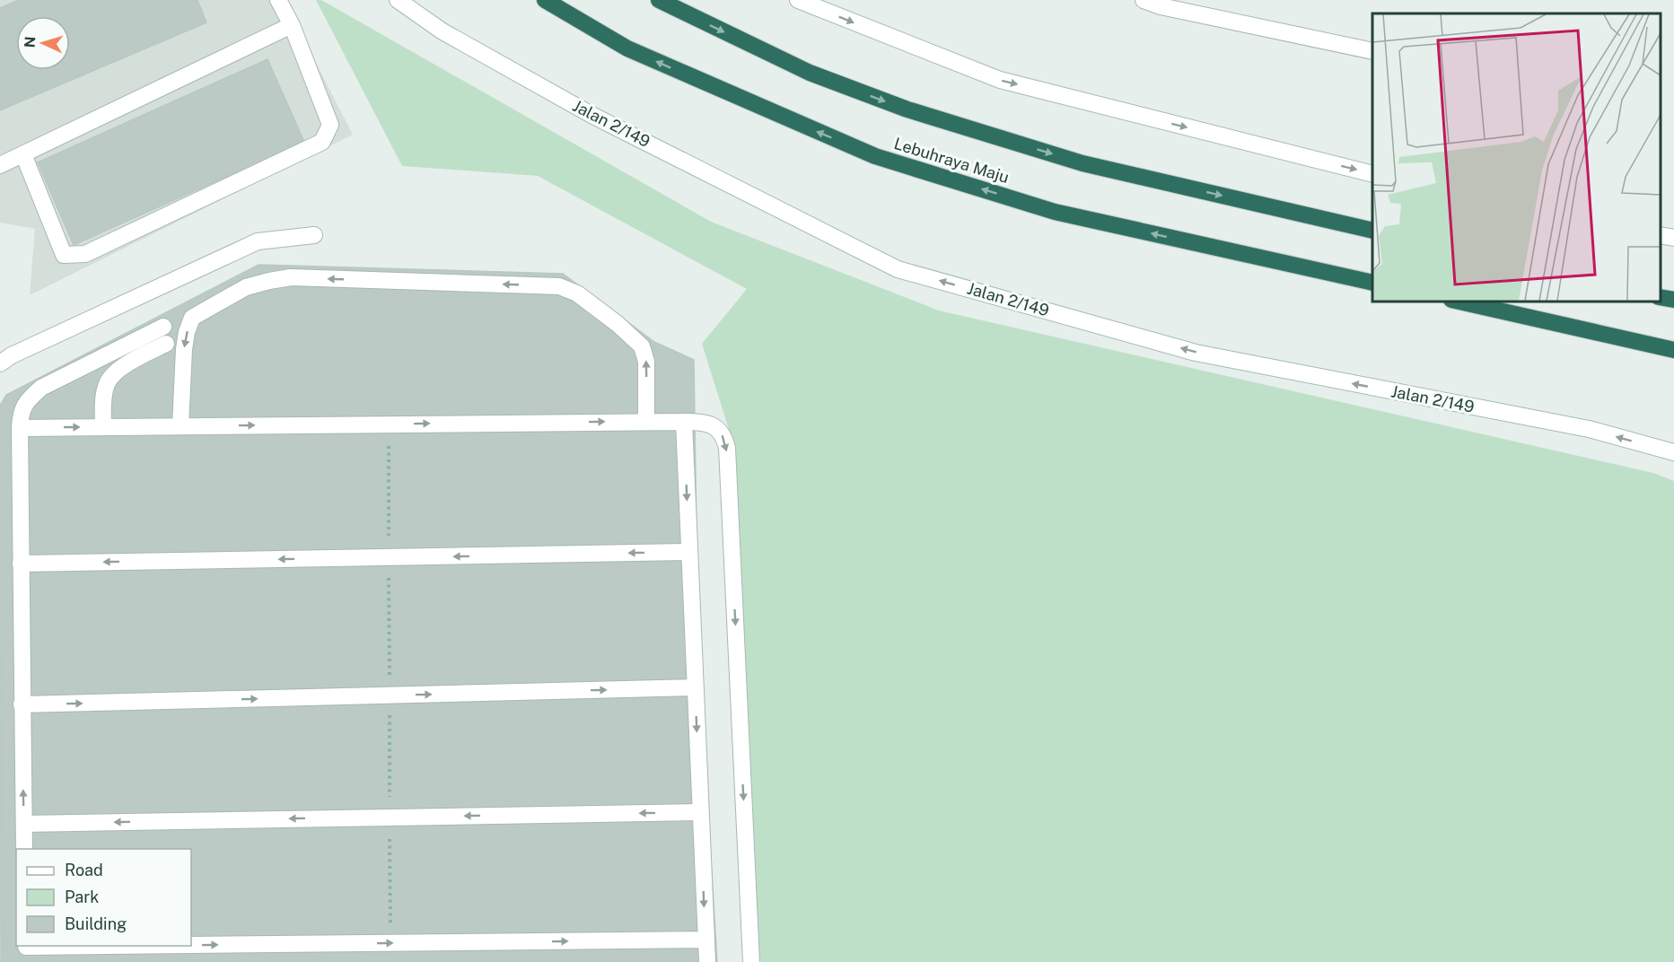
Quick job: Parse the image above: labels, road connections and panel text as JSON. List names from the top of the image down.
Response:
{
  "streets": {
    "highway": ["Lebuhraya Maju"],
    "street": ["Jalan 2/149"]
  },
  "one_way": ["Jalan 2/149"],
  "legend": ["Road", "Park", "Building"],
  "north": "left"
}
